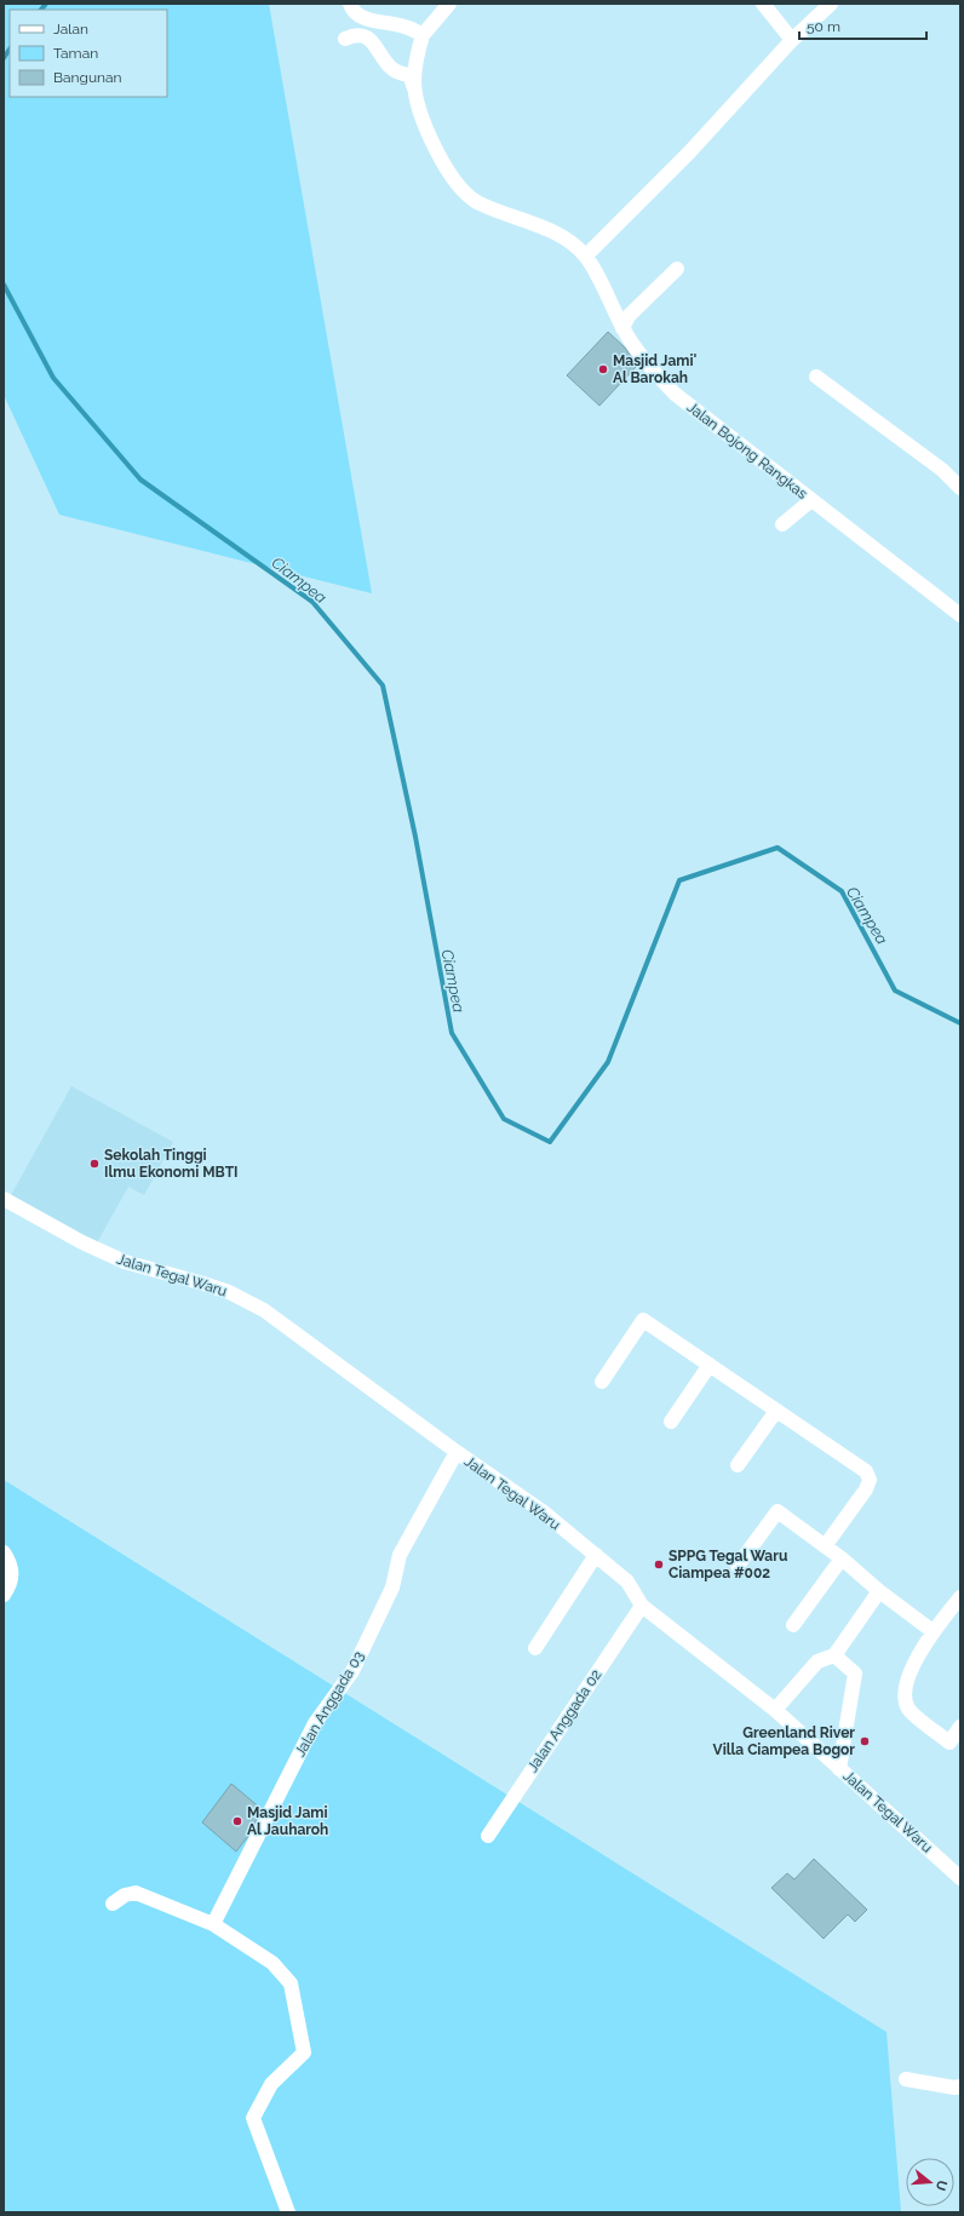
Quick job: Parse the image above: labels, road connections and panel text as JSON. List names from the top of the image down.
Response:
{
  "streets": {
    "street": [
      "Jalan Bojong Rangkas",
      "Jalan Tegal Waru",
      "Jalan Anggada 03",
      "Jalan Anggada 02"
    ]
  },
  "crossings": [
    ["Jalan Tegal Waru", "Jalan Anggada 03"],
    ["Jalan Tegal Waru", "Jalan Anggada 02"]
  ],
  "water": ["Ciampea"],
  "places": [
    "Masjid Jami' Al Barokah",
    "Sekolah Tinggi Ilmu Ekonomi MBTI",
    "SPPG Tegal Waru Ciampea #002",
    "Greenland River Villa Ciampea Bogor",
    "Masjid Jami Al Jauharoh"
  ],
  "legend": ["Jalan", "Taman", "Bangunan"],
  "scale_bar": "50 m",
  "north": "right"
}
